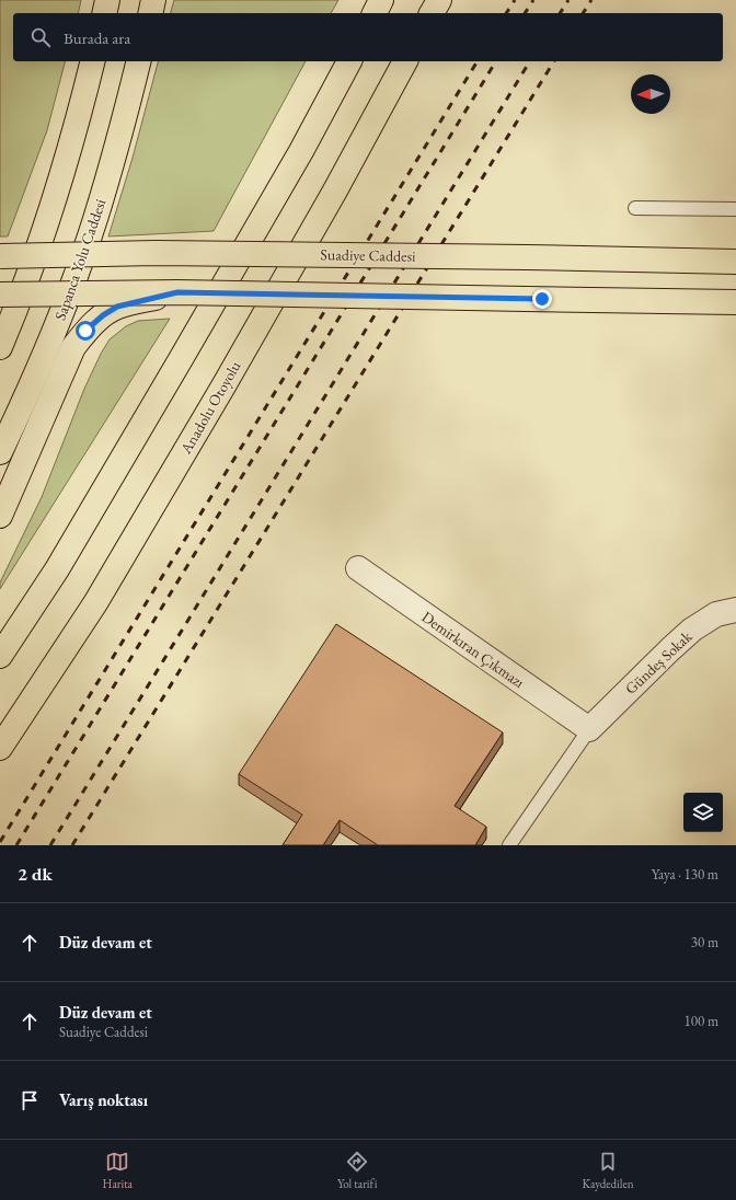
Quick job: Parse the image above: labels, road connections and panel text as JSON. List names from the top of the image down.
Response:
{
  "streets": {
    "main road": ["Suadiye Caddesi", "Sapanca Yolu Caddesi", "Anadolu Otoyolu"],
    "street": ["Demirkıran Çıkmazı", "Gündeş Sokak"]
  },
  "crossings": [
    ["Demirkıran Çıkmazı", "Gündeş Sokak"]
  ],
  "north": "left",
  "page": {
    "search": "Burada ara",
    "heading": ["2 dk", "Yaya · 130 m"],
    "list": [
      ["Düz devam et", "30 m"],
      ["Düz devam et", "Suadiye Caddesi", "100 m"],
      "Varış noktası"
    ],
    "nav": ["Harita", "Yol tarifi", "Kaydedilen"]
  }
}
